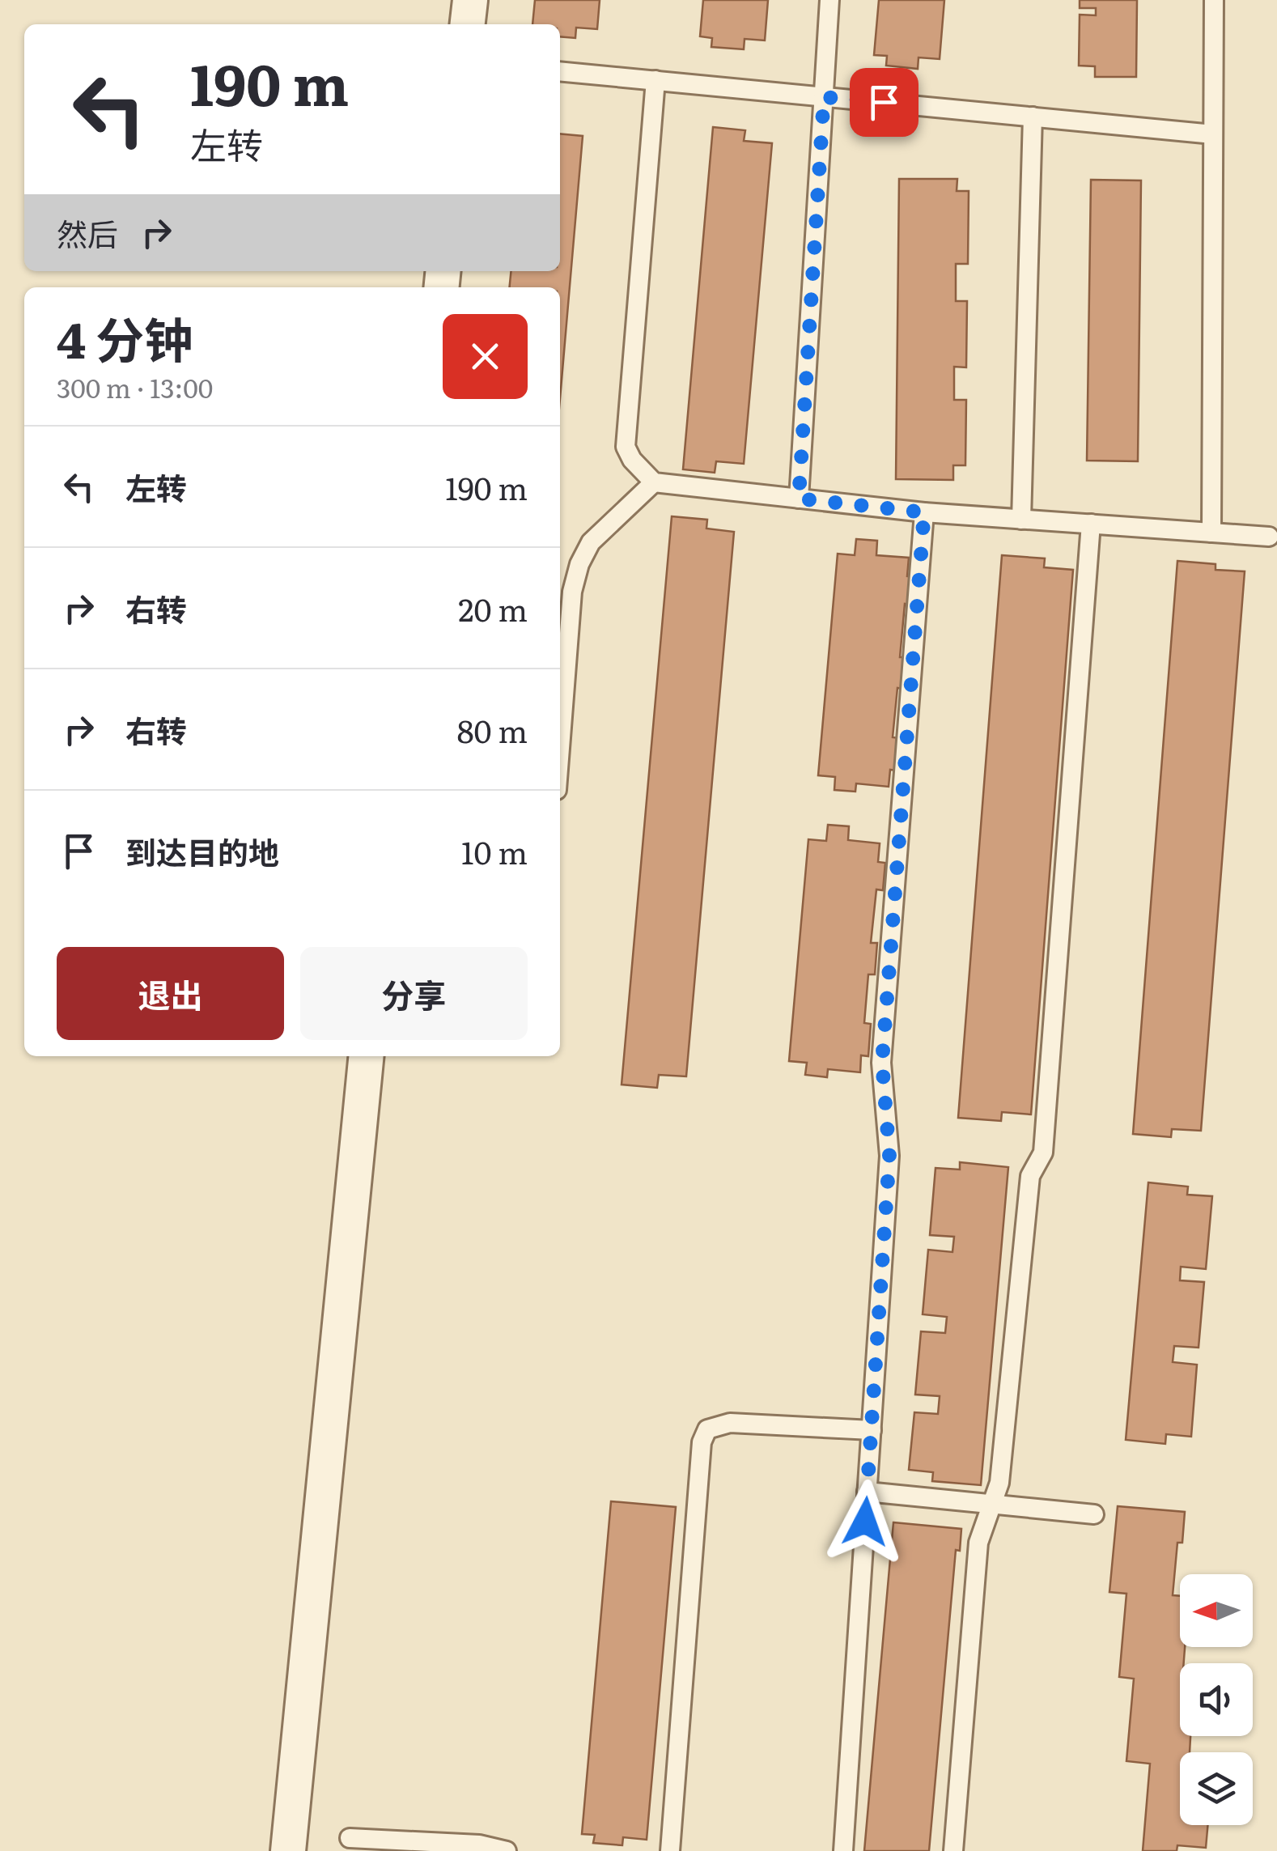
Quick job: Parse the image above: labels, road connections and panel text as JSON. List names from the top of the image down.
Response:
{
  "north": "left",
  "page": {
    "turn": ["190 m", "左转"],
    "then": "然后",
    "heading": ["4 分钟", "300 m · 13:00"],
    "list": [
      {
        "name": "左转",
        "value": "190 m"
      },
      {
        "name": "右转",
        "value": "20 m"
      },
      {
        "name": "右转",
        "value": "80 m"
      },
      {
        "name": "到达目的地",
        "value": "10 m"
      }
    ],
    "buttons": ["退出", "分享"]
  }
}
